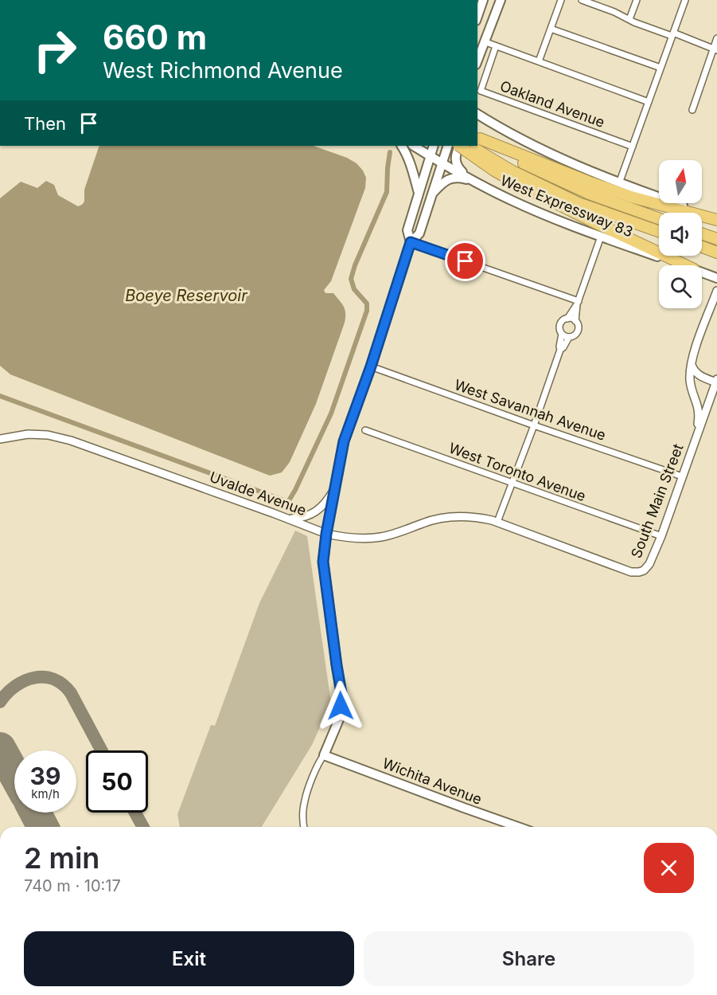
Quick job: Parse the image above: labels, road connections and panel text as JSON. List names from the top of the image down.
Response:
{
  "streets": {
    "main road": ["West Expressway 83", "Wichita Avenue"],
    "street": [
      "Oakland Avenue",
      "West Savannah Avenue",
      "West Toronto Avenue",
      "Uvalde Avenue",
      "South Main Street"
    ]
  },
  "crossings": [
    ["West Savannah Avenue", "South Main Street"],
    ["West Toronto Avenue", "South Main Street"],
    ["Uvalde Avenue", "South Main Street"]
  ],
  "water": ["Boeye Reservoir"],
  "north": "top",
  "page": {
    "turn": ["660 m", "West Richmond Avenue"],
    "then": "Then",
    "speed": "39 km/h",
    "limit": "50",
    "heading": ["2 min", "740 m · 10:17"],
    "buttons": ["Exit", "Share"]
  }
}
